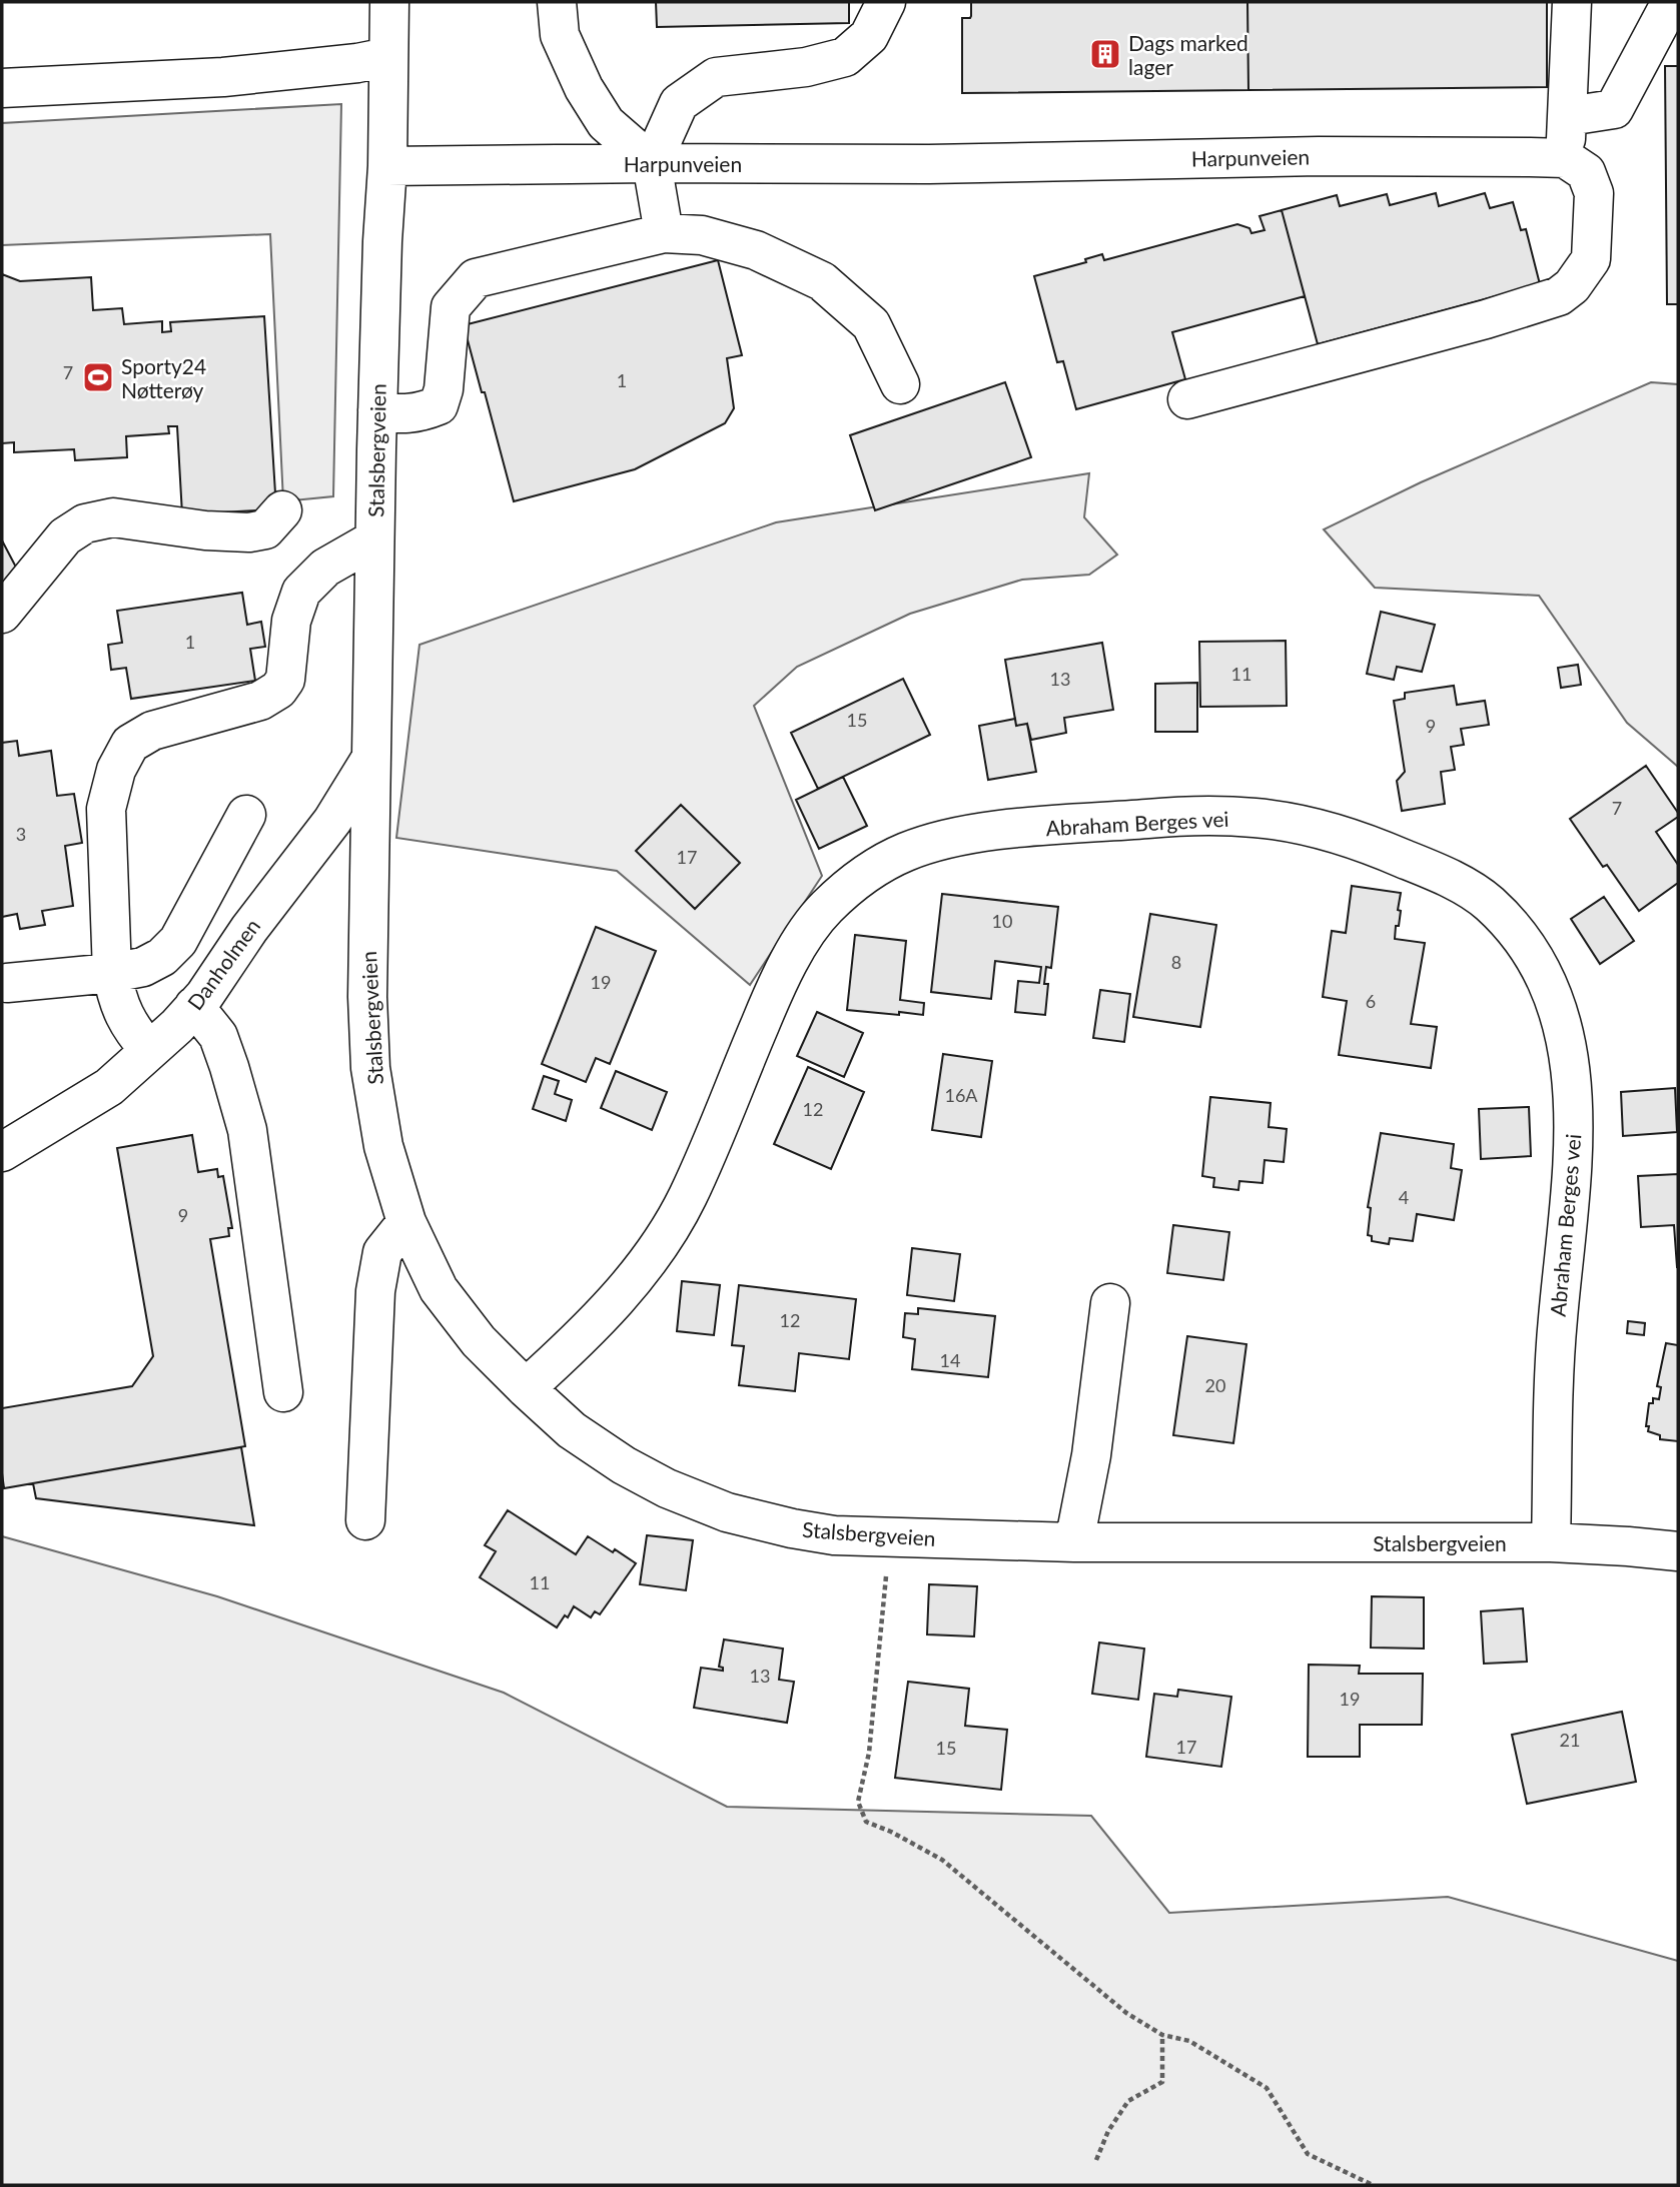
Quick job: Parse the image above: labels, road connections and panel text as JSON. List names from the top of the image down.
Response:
{
  "streets": {
    "street": [
      "Harpunveien",
      "Stalsbergveien",
      "Abraham Berges vei",
      "Danholmen"
    ]
  },
  "crossings": [
    ["Harpunveien", "Stalsbergveien"],
    ["Stalsbergveien", "Abraham Berges vei"],
    ["Stalsbergveien", "Danholmen"]
  ],
  "places": {
    "building": ["Dags marked lager"],
    "sports": ["Sporty24 Nøtterøy"]
  },
  "house_numbers": [
    "7",
    "1",
    "1",
    "11",
    "13",
    "15",
    "9",
    "7",
    "3",
    "17",
    "10",
    "8",
    "19",
    "6",
    "16A",
    "12",
    "4",
    "9",
    "12",
    "14",
    "20",
    "11",
    "13",
    "19",
    "21",
    "17",
    "15"
  ]
}
